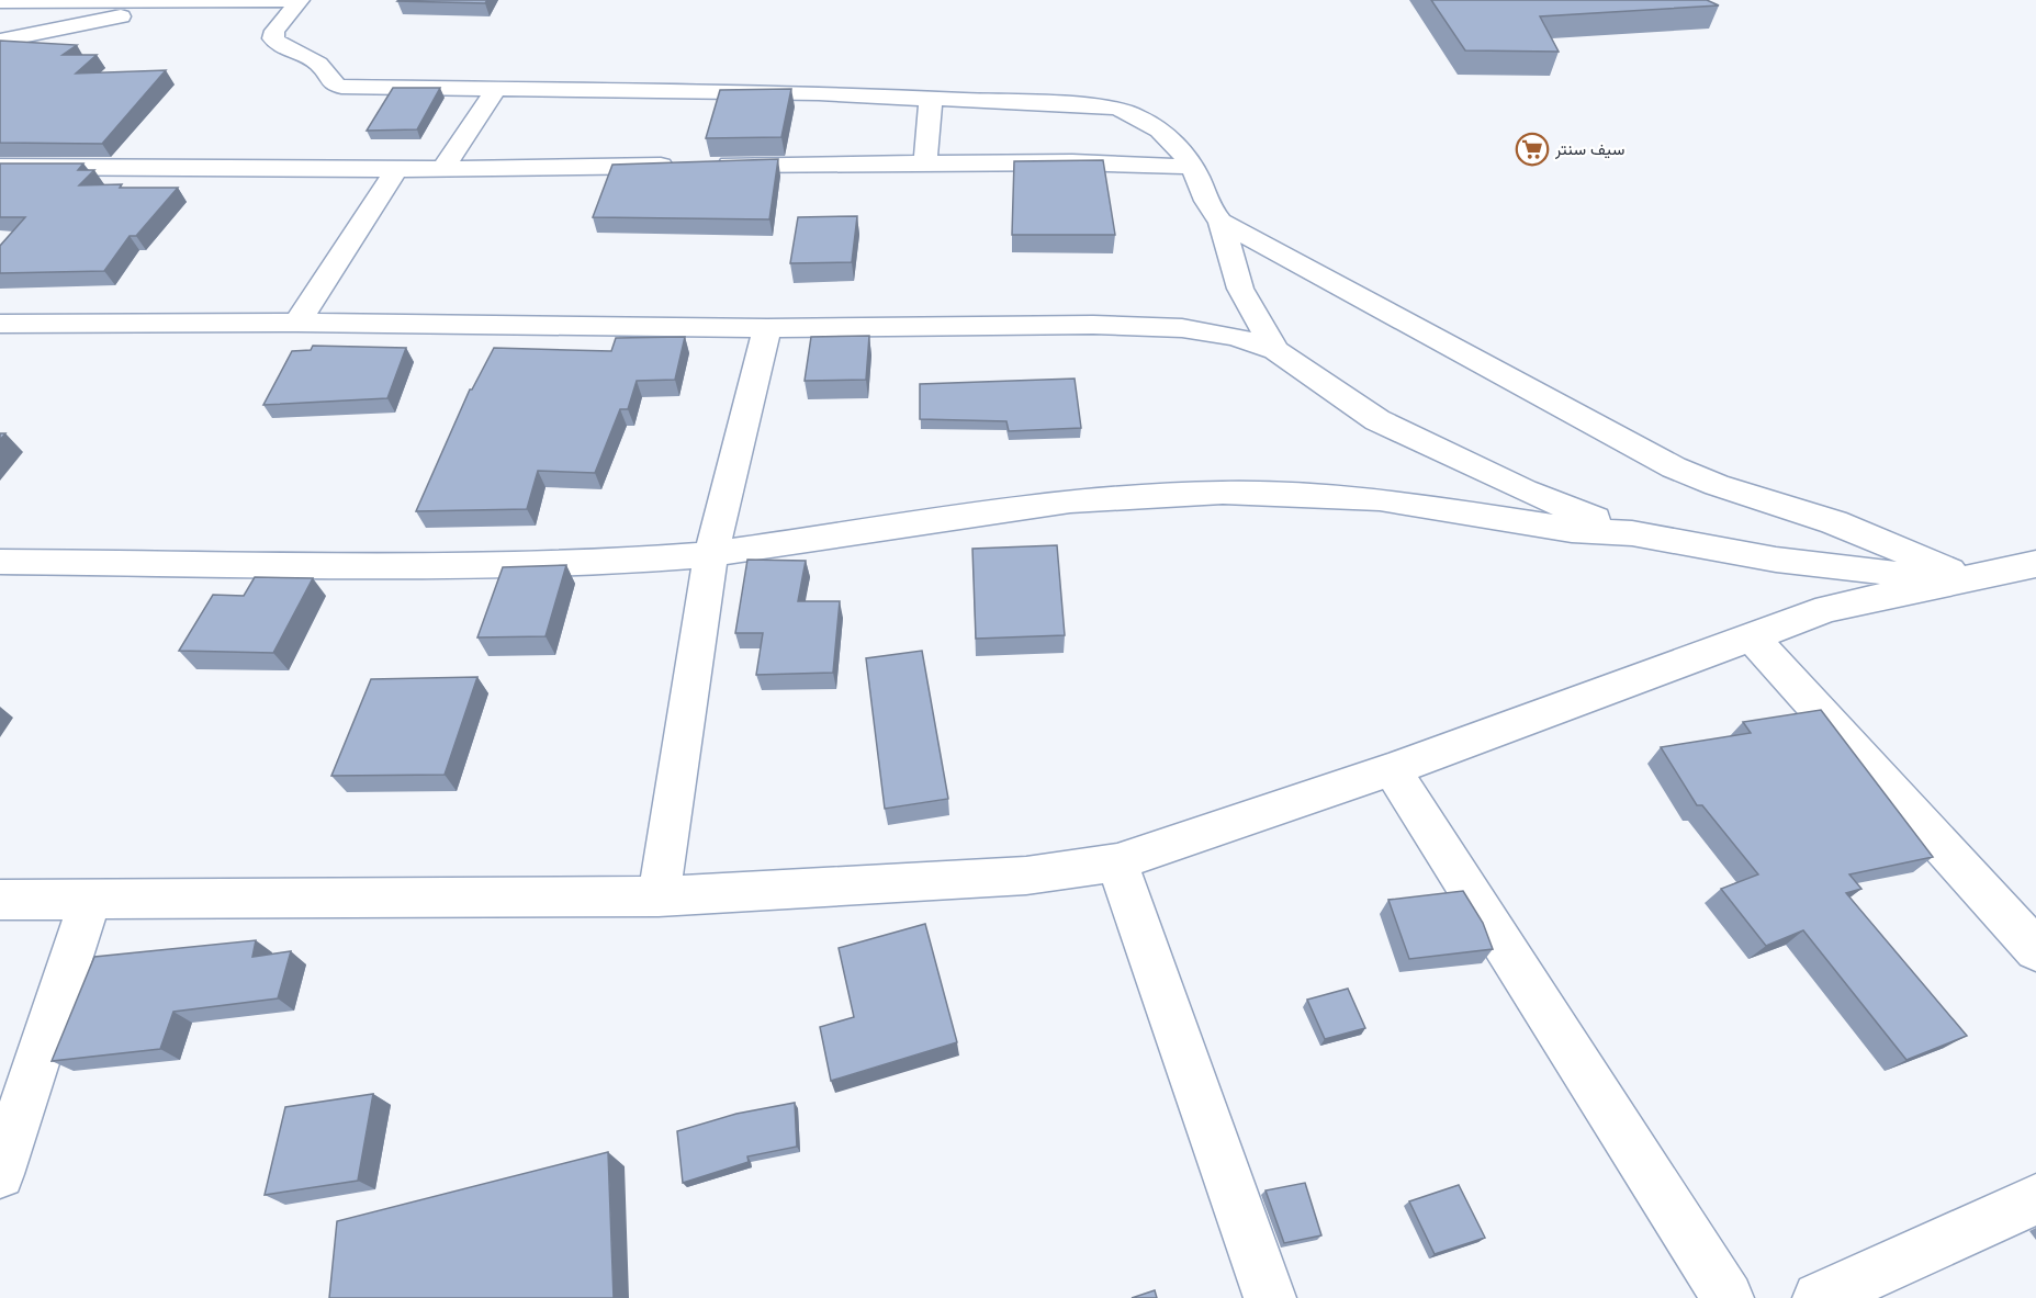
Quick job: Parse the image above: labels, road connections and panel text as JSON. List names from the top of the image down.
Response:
{
  "places": {
    "supermarket": ["سيف سنتر"]
  }
}
